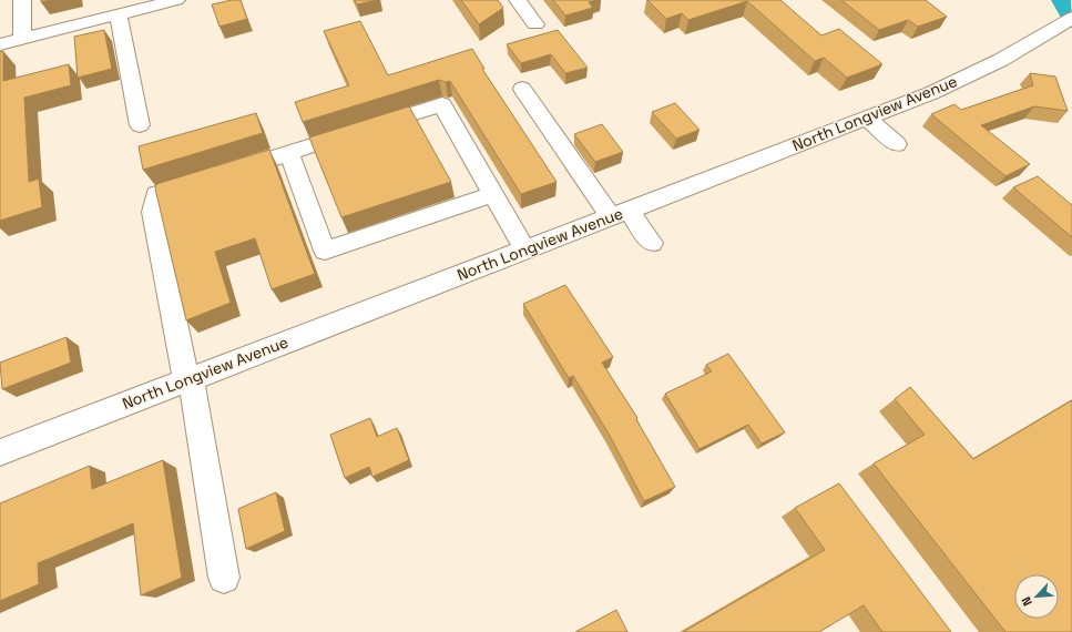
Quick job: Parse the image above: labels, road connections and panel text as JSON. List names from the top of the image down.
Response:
{
  "streets": {
    "street": ["North Longview Avenue"]
  },
  "north": "bottom left"
}
